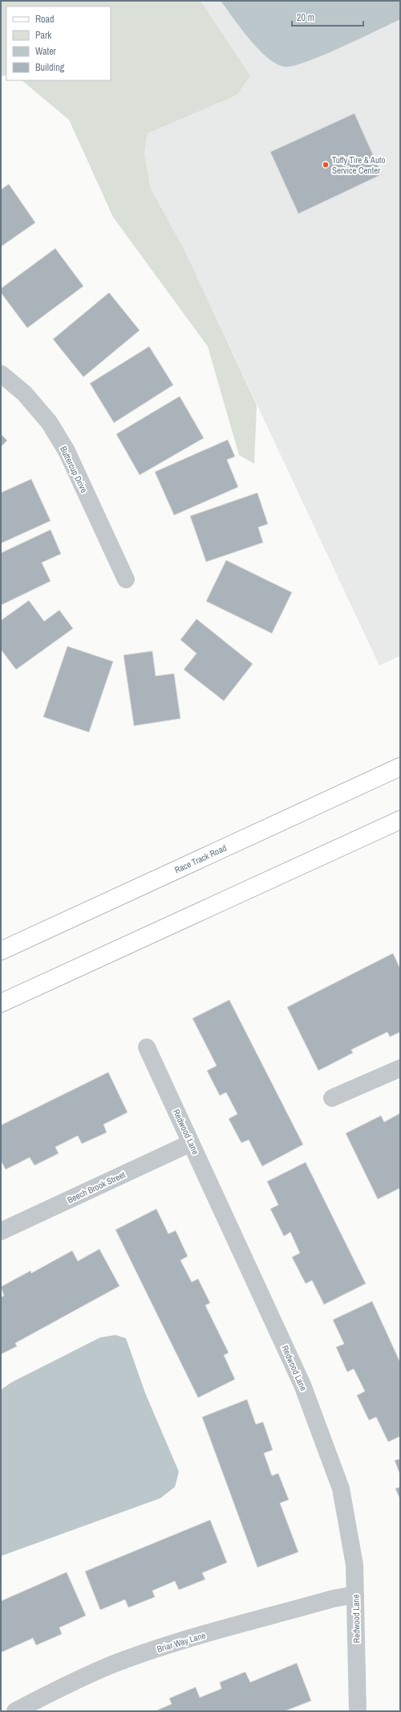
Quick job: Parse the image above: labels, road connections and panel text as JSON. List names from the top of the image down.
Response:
{
  "streets": {
    "main road": ["Race Track Road"],
    "street": [
      "Buttercup Drive",
      "Redwood Lane",
      "Beech Brook Street",
      "Briar Way Lane"
    ]
  },
  "crossings": [
    ["Redwood Lane", "Beech Brook Street"],
    ["Redwood Lane", "Briar Way Lane"]
  ],
  "places": ["Tuffy Tire & Auto Service Center"],
  "legend": [
    "Road",
    "Park",
    "Water",
    "Building"
  ],
  "scale_bar": "20 m"
}
